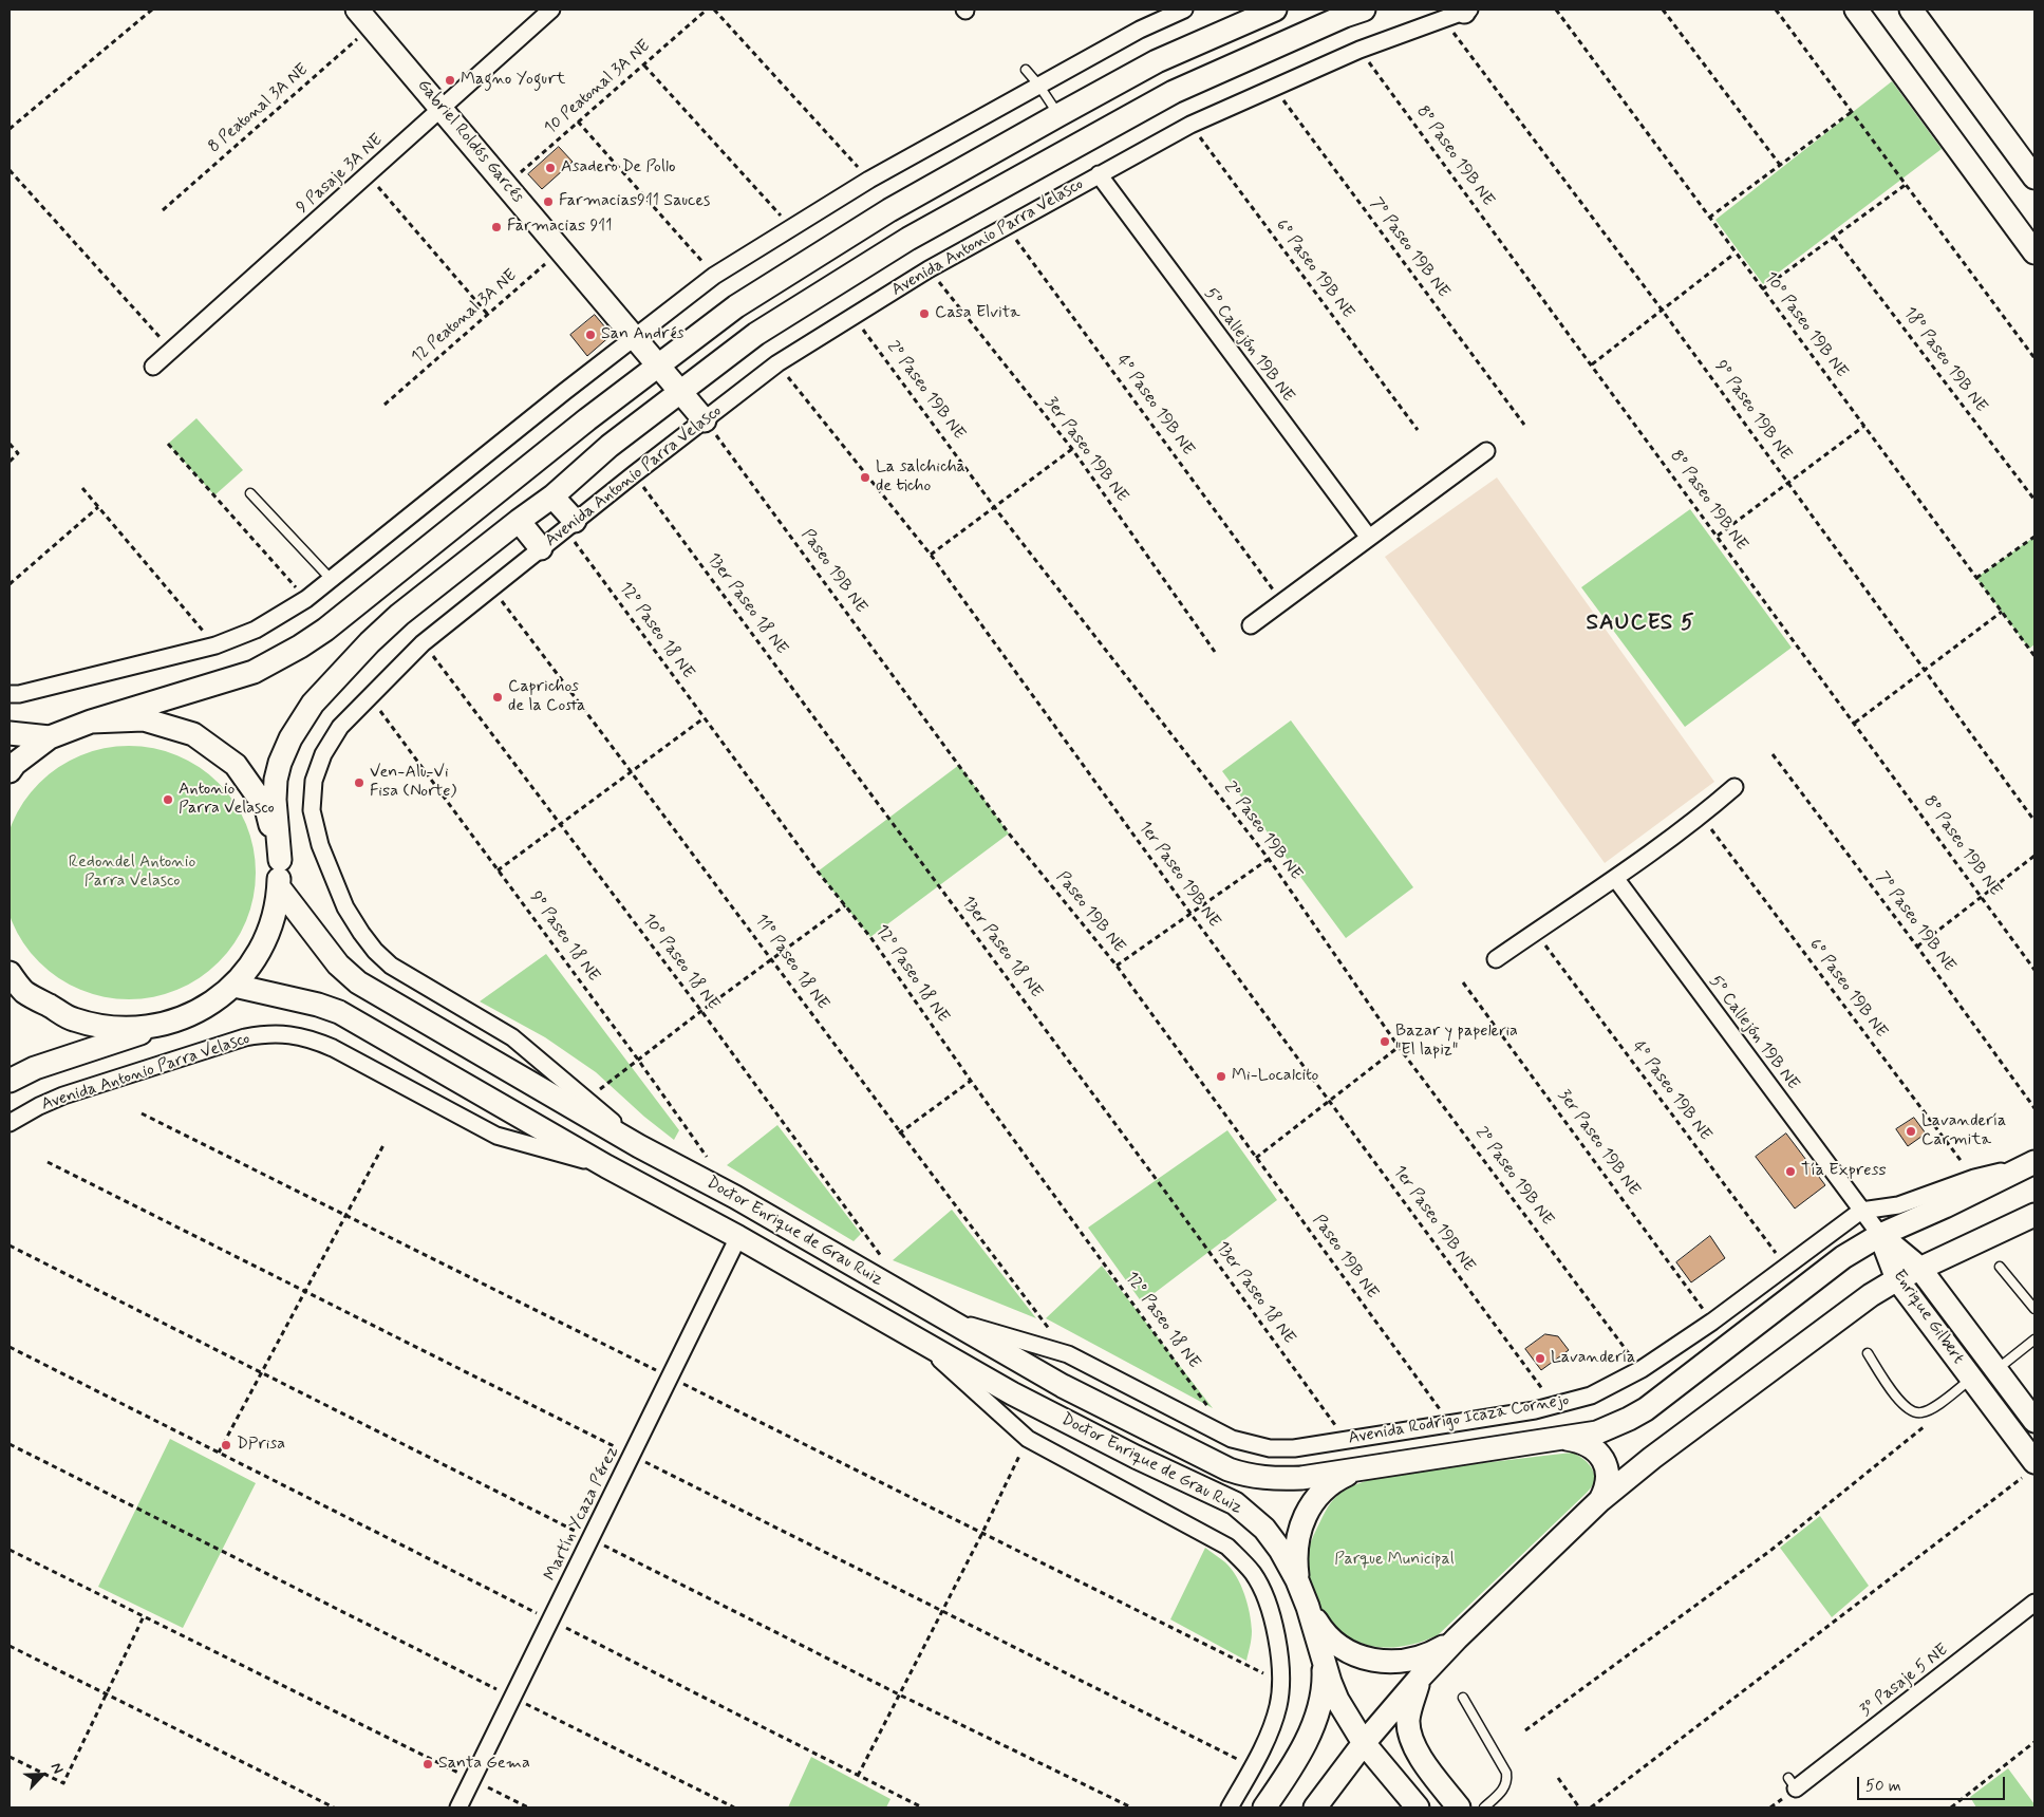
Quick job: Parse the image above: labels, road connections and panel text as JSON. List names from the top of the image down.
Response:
{
  "streets": {
    "street": [
      "Gabriel Roldós Garcés",
      "9 Pasaje 3A NE",
      "Avenida Antonio Parra Velasco",
      "5º Callejón 19B NE",
      "Doctor Enrique de Grau Ruiz",
      "Enrique Gilbert",
      "Avenida Rodrigo Icaza Cornejo",
      "Martín Ycaza Pérez",
      "3º Pasaje 5 NE"
    ],
    "path": [
      "10 Peatonal 3A NE",
      "8 Peatonal 3A NE",
      "8º Paseo 19B NE",
      "7º Paseo 19B NE",
      "6º Paseo 19B NE",
      "12 Peatonal 3A NE",
      "10º Paseo 19B NE",
      "18º Paseo 19B NE",
      "2º Paseo 19B NE",
      "4º Paseo 19B NE",
      "9º Paseo 19B NE",
      "3er Paseo 19B NE",
      "Paseo 19B NE",
      "13er Paseo 18 NE",
      "12º Paseo 18 NE",
      "1er Paseo 19B NE",
      "9º Paseo 18 NE",
      "10º Paseo 18 NE",
      "11º Paseo 18 NE"
    ]
  },
  "crossings": [
    ["10 Peatonal 3A NE", "Gabriel Roldós Garcés"],
    ["8 Peatonal 3A NE", "Gabriel Roldós Garcés"],
    ["Gabriel Roldós Garcés", "9 Pasaje 3A NE"],
    ["Gabriel Roldós Garcés", "Avenida Antonio Parra Velasco"],
    ["Gabriel Roldós Garcés", "12 Peatonal 3A NE"],
    ["Gabriel Roldós Garcés", "Paseo 19B NE"],
    ["8º Paseo 19B NE", "Avenida Antonio Parra Velasco"],
    ["Avenida Antonio Parra Velasco", "7º Paseo 19B NE"],
    ["Avenida Antonio Parra Velasco", "6º Paseo 19B NE"],
    ["Avenida Antonio Parra Velasco", "5º Callejón 19B NE"],
    ["Avenida Antonio Parra Velasco", "2º Paseo 19B NE"],
    ["Avenida Antonio Parra Velasco", "4º Paseo 19B NE"],
    ["Avenida Antonio Parra Velasco", "9º Paseo 19B NE"],
    ["Avenida Antonio Parra Velasco", "3er Paseo 19B NE"],
    ["Avenida Antonio Parra Velasco", "Paseo 19B NE"],
    ["Avenida Antonio Parra Velasco", "13er Paseo 18 NE"],
    ["Avenida Antonio Parra Velasco", "12º Paseo 18 NE"],
    ["Avenida Antonio Parra Velasco", "1er Paseo 19B NE"],
    ["Avenida Antonio Parra Velasco", "9º Paseo 18 NE"],
    ["Avenida Antonio Parra Velasco", "10º Paseo 18 NE"],
    ["Avenida Antonio Parra Velasco", "11º Paseo 18 NE"],
    ["Avenida Antonio Parra Velasco", "Doctor Enrique de Grau Ruiz"],
    ["6º Paseo 19B NE", "Avenida Rodrigo Icaza Cornejo"],
    ["5º Callejón 19B NE", "Enrique Gilbert"],
    ["5º Callejón 19B NE", "Avenida Rodrigo Icaza Cornejo"],
    ["2º Paseo 19B NE", "Avenida Rodrigo Icaza Cornejo"],
    ["4º Paseo 19B NE", "Avenida Rodrigo Icaza Cornejo"],
    ["3er Paseo 19B NE", "Avenida Rodrigo Icaza Cornejo"],
    ["Paseo 19B NE", "Avenida Rodrigo Icaza Cornejo"],
    ["13er Paseo 18 NE", "Avenida Rodrigo Icaza Cornejo"],
    ["1er Paseo 19B NE", "Avenida Rodrigo Icaza Cornejo"],
    ["11º Paseo 18 NE", "Avenida Rodrigo Icaza Cornejo"],
    ["Doctor Enrique de Grau Ruiz", "Avenida Rodrigo Icaza Cornejo"],
    ["Doctor Enrique de Grau Ruiz", "Martín Ycaza Pérez"],
    ["Enrique Gilbert", "Avenida Rodrigo Icaza Cornejo"]
  ],
  "districts": ["SAUCES 5"],
  "parks": ["Redondel Antonio Parra Velasco", "Parque Municipal"],
  "places": [
    "Magno Yogurt",
    "Asadero De Pollo",
    "Farmacias911 Sauces",
    "Farmacias 911",
    "Casa Elvita",
    "San Andrés",
    "La salchicha de ticho",
    "Caprichos de la Costa",
    "Ven-Alu-Vi Fisa (Norte)",
    "Antonio Parra Velasco",
    "Bazar y papeleria \"El lapiz\"",
    "Mi-Localcito",
    "Lavandería Carmita",
    "Tía Express",
    "Lavandería",
    "DPrisa",
    "Santa Gema"
  ],
  "scale_bar": "50 m",
  "north": "top right"
}
